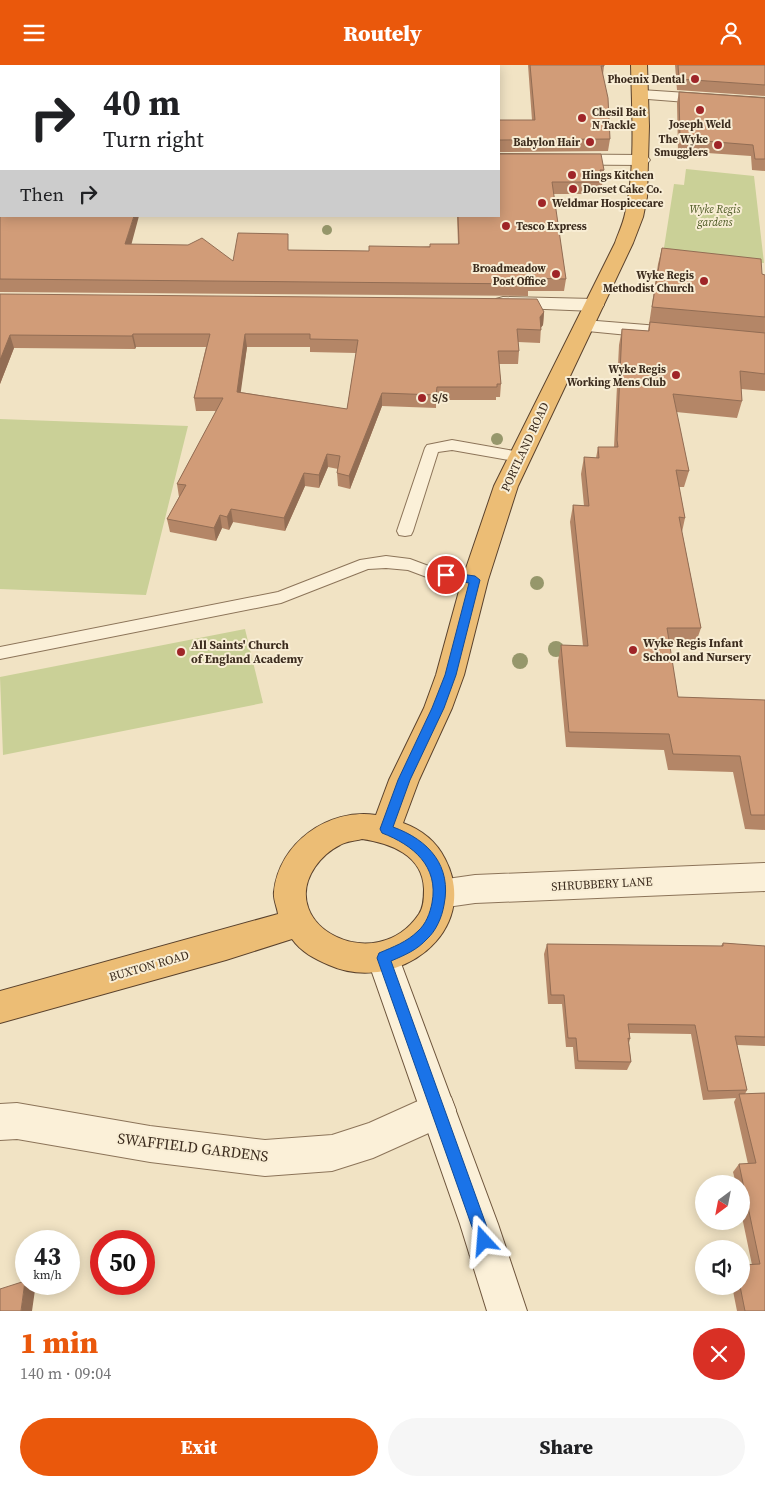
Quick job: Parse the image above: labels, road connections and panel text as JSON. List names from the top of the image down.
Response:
{
  "streets": {
    "highway": ["PORTLAND ROAD", "BUXTON ROAD"],
    "street": ["SHRUBBERY LANE", "SWAFFIELD GARDENS"]
  },
  "crossings": [
    ["PORTLAND ROAD", "SHRUBBERY LANE"],
    ["PORTLAND ROAD", "BUXTON ROAD"],
    ["SHRUBBERY LANE", "BUXTON ROAD"]
  ],
  "parks": ["Wyke Regis gardens"],
  "places": [
    "Phoenix Dental",
    "Joseph Weld",
    "Chesil Bait N Tackle",
    "Babylon Hair",
    "The Wyke Smugglers",
    "Hings Kitchen",
    "Dorset Cake Co.",
    "Weldmar Hospicecare",
    "Tesco Express",
    "Broadmeadow Post Office",
    "Wyke Regis Methodist Church",
    "Wyke Regis Working Mens Club",
    "S/S",
    "Wyke Regis Infant School and Nursery",
    "All Saints' Church of England Academy"
  ],
  "north": "bottom left",
  "page": {
    "header": "Routely",
    "turn": ["40 m", "Turn right"],
    "then": "Then",
    "speed": "43 km/h",
    "limit": "50",
    "heading": ["1 min", "140 m · 09:04"],
    "buttons": ["Exit", "Share"]
  }
}
